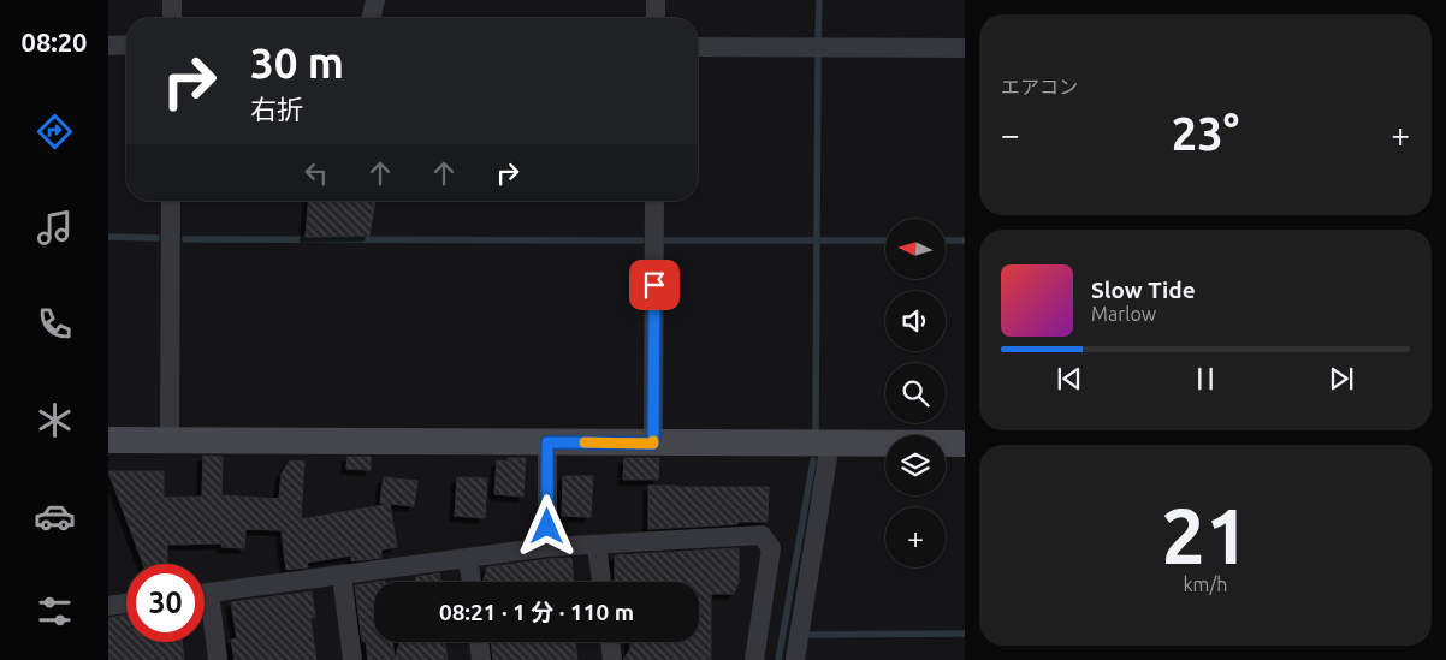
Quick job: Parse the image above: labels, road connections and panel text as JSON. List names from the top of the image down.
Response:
{
  "north": "left",
  "page": {
    "tabs": "08:20",
    "tile": [
      "エアコン",
      ["21", "km/h"]
    ],
    "turn": ["30 m", "右折"],
    "heat": ["−", "23°", "+"],
    "map_buttons": "+",
    "song": ["Slow Tide", "Marlow"],
    "limit": "30",
    "trip": "08:21 · 1 分 · 110 m"
  }
}
